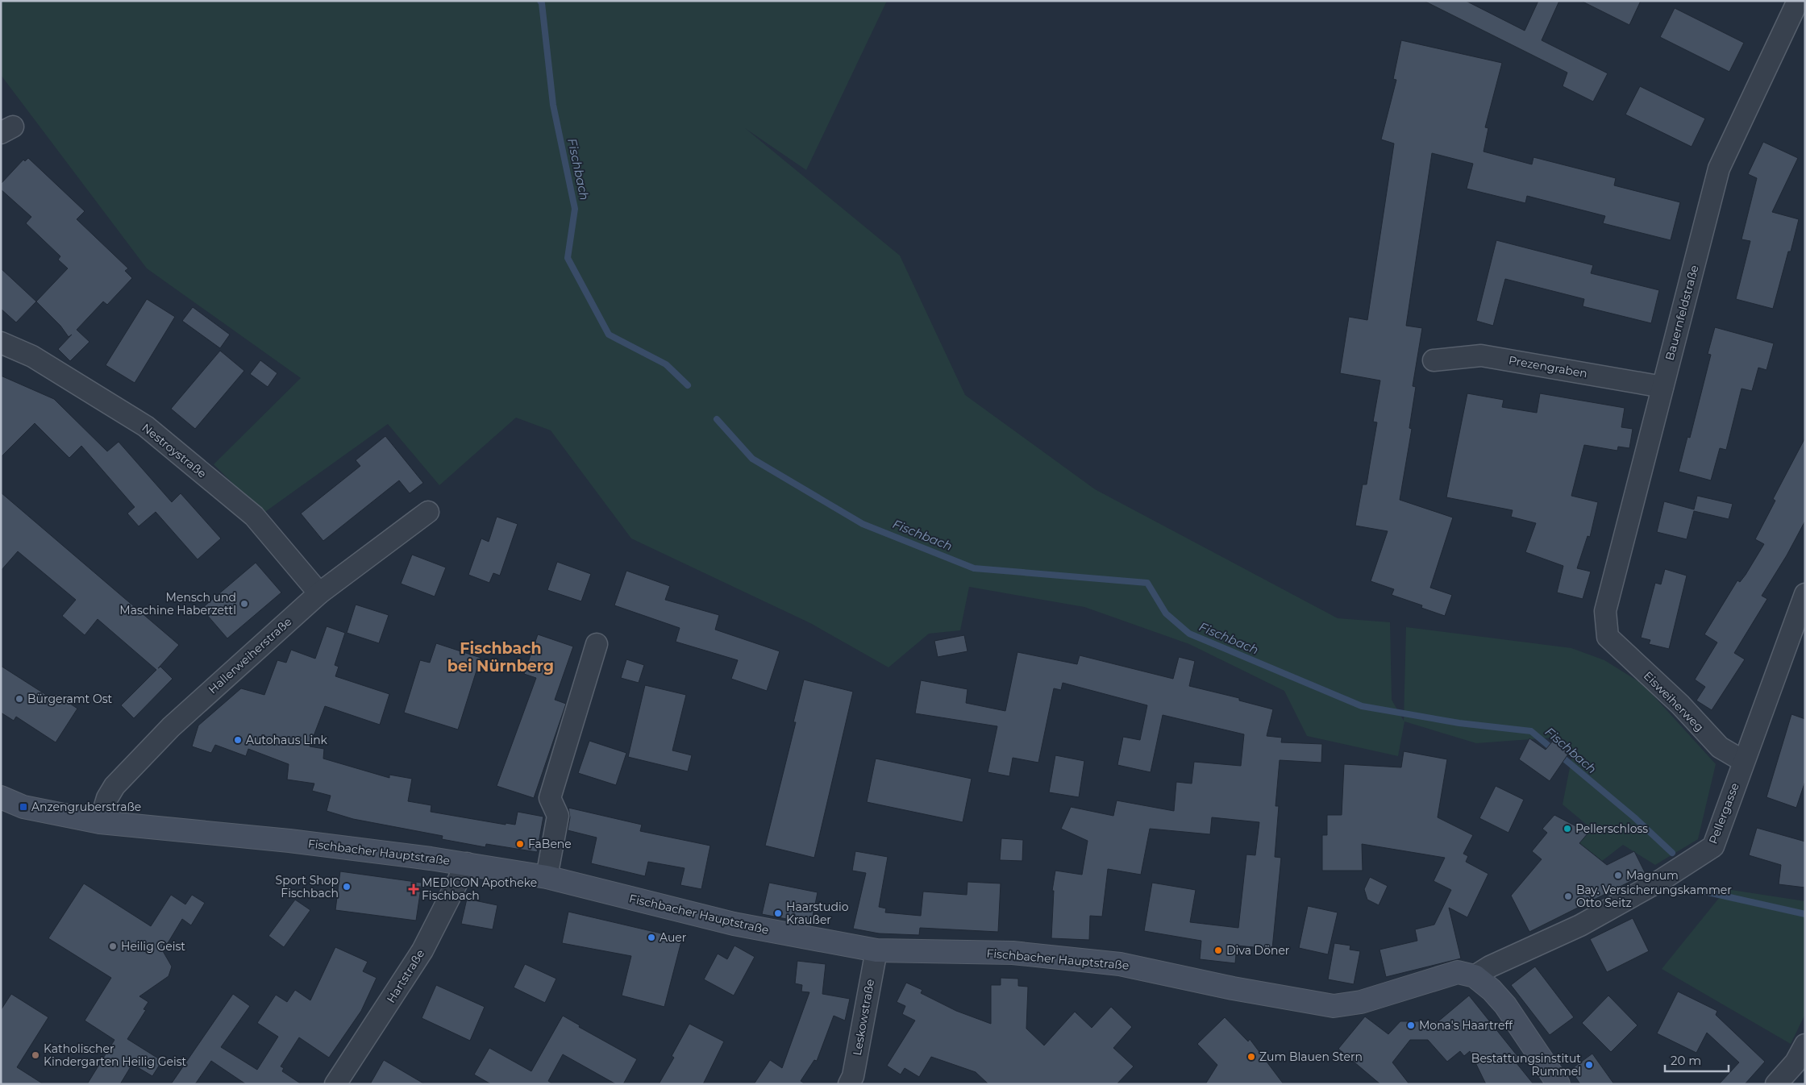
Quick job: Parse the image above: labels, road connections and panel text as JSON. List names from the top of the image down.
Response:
{
  "streets": {
    "main road": ["Fischbacher Hauptstraße"],
    "street": [
      "Bauernfeldstraße",
      "Prezengraben",
      "Nestroystraße",
      "Hallerweiherstraße",
      "Eisweiherweg",
      "Pellergasse",
      "Hartstraße",
      "Leskowstraße"
    ]
  },
  "crossings": [
    ["Bauernfeldstraße", "Prezengraben"],
    ["Bauernfeldstraße", "Eisweiherweg"],
    ["Nestroystraße", "Hallerweiherstraße"],
    ["Hallerweiherstraße", "Fischbacher Hauptstraße"],
    ["Eisweiherweg", "Pellergasse"],
    ["Pellergasse", "Fischbacher Hauptstraße"],
    ["Fischbacher Hauptstraße", "Hartstraße"],
    ["Fischbacher Hauptstraße", "Leskowstraße"]
  ],
  "districts": ["Fischbach bei Nürnberg"],
  "water": ["Fischbach"],
  "places": {
    "other": [
      "Mensch und Maschine Haberzettl",
      "Bürgeramt Ost",
      "Autohaus Link",
      "Pellerschloss",
      "FaBene",
      "Magnum",
      "Sport Shop Fischbach",
      "Bay. Versicherungskammer Otto Seitz",
      "Haarstudio Kraußer",
      "Auer",
      "Heilig Geist",
      "Diva Döner",
      "Mona's Haartreff",
      "Katholischer Kindergarten Heilig Geist",
      "Zum Blauen Stern",
      "Bestattungsinstitut Rummel"
    ],
    "transit": ["Anzengruberstraße"],
    "health": ["MEDICON Apotheke Fischbach"]
  },
  "scale_bar": "20 m"
}
